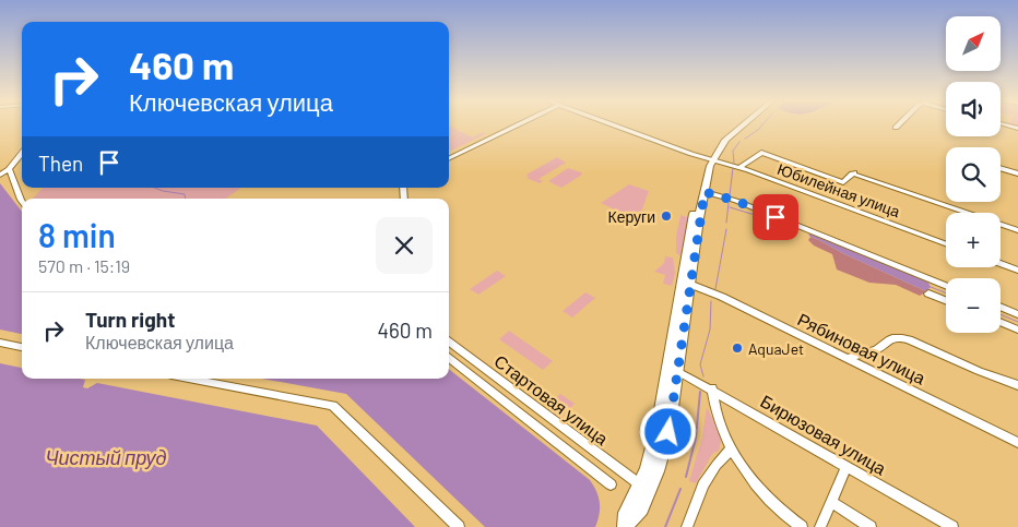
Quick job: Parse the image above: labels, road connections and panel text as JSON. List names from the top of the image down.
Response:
{
  "streets": {
    "street": [
      "Юбилейная улица",
      "Рябиновая улица",
      "Стартовая улица",
      "Бирюзовая улица"
    ]
  },
  "water": ["Чистый пруд"],
  "places": ["Керуги", "AquaJet"],
  "north": "top right",
  "page": {
    "map_buttons": ["+", "−"],
    "turn": ["460 m", "Ключевская улица"],
    "then": "Then",
    "heading": ["8 min", "570 m · 15:19"],
    "list": [
      {
        "name": "Turn right",
        "note": "Ключевская улица",
        "value": "460 m"
      }
    ]
  }
}
